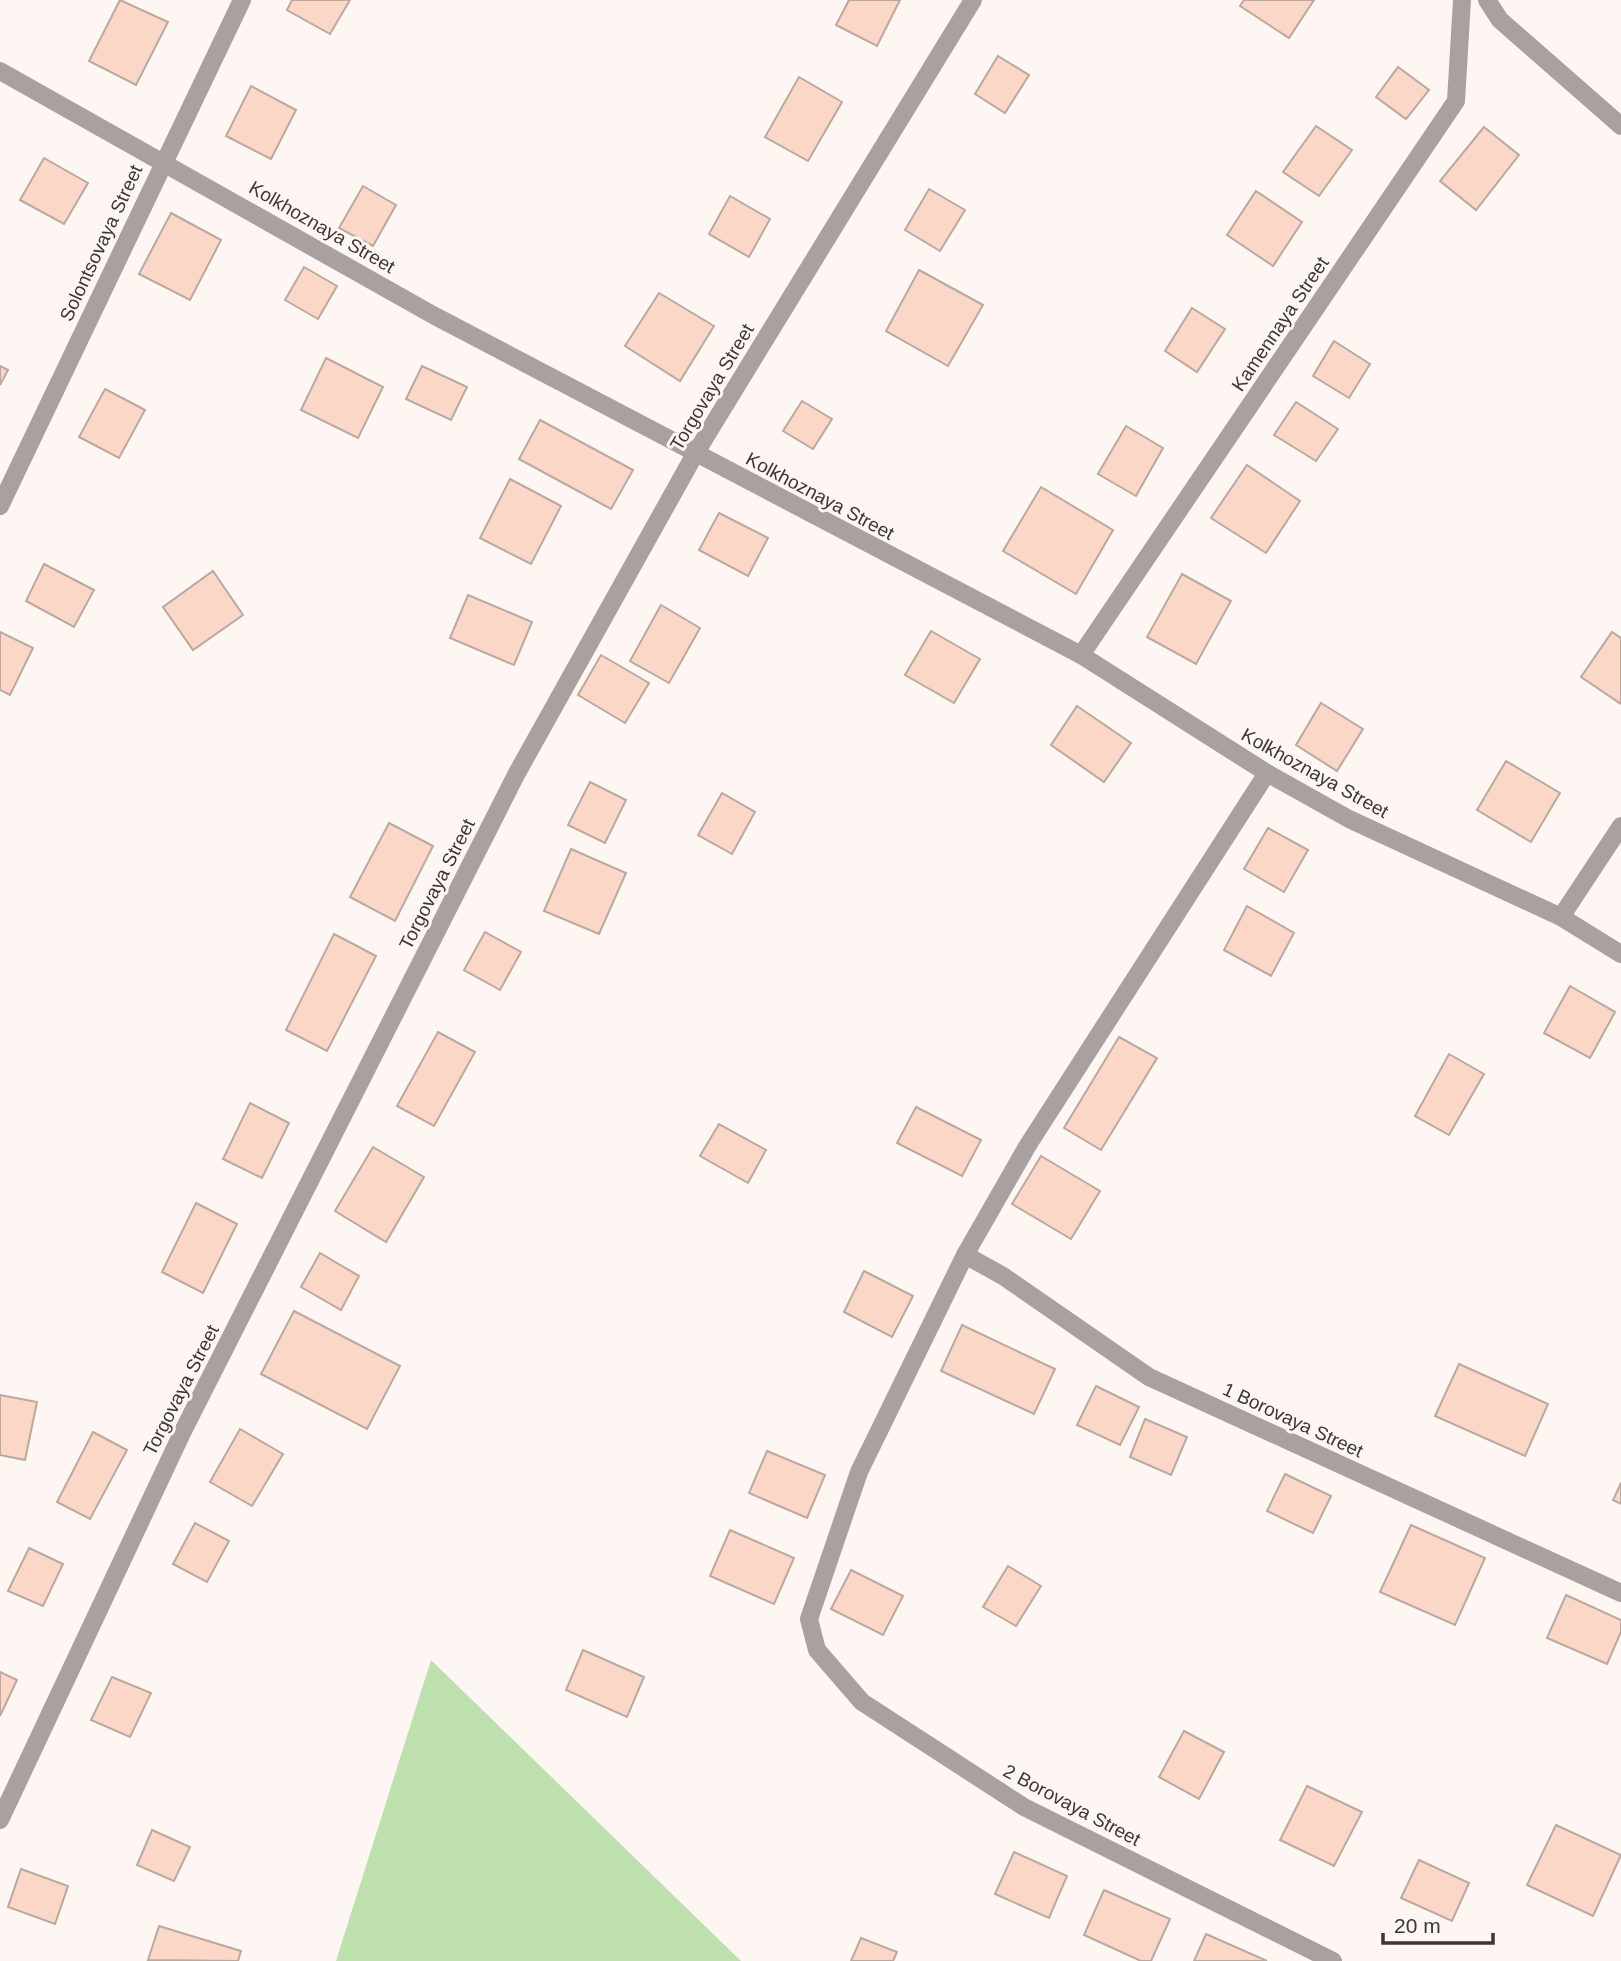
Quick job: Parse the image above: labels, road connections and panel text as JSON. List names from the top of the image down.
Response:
{
  "streets": {
    "street": [
      "Kolkhoznaya Street",
      "Solontsovaya Street",
      "Kamennaya Street",
      "Torgovaya Street",
      "1 Borovaya Street",
      "2 Borovaya Street"
    ]
  },
  "crossings": [
    ["Kolkhoznaya Street", "Solontsovaya Street"],
    ["Kolkhoznaya Street", "Kamennaya Street"],
    ["Kolkhoznaya Street", "Torgovaya Street"],
    ["1 Borovaya Street", "2 Borovaya Street"]
  ],
  "scale_bar": "20 m"
}
